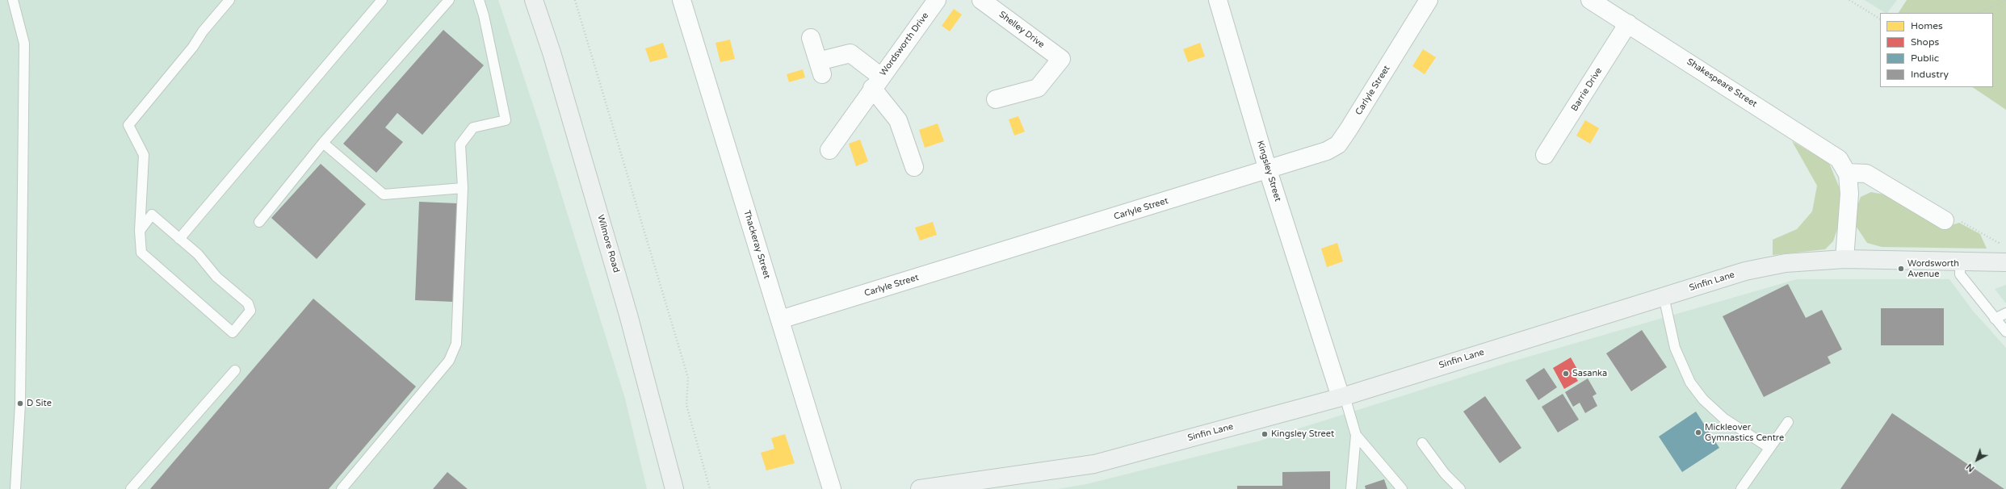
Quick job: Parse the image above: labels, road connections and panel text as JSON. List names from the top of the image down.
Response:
{
  "streets": {
    "street": [
      "Shelley Drive",
      "Wordsworth Drive",
      "Shakespeare Street",
      "Barrie Drive",
      "Carlyle Street",
      "Kingsley Street",
      "Wilmore Road",
      "Thackeray Street",
      "Sinfin Lane"
    ]
  },
  "crossings": [
    ["Shakespeare Street", "Barrie Drive"],
    ["Shakespeare Street", "Sinfin Lane"],
    ["Carlyle Street", "Kingsley Street"],
    ["Carlyle Street", "Thackeray Street"],
    ["Kingsley Street", "Sinfin Lane"]
  ],
  "places": [
    "Wordsworth Avenue",
    "Sasanka",
    "D Site",
    "Mickleover Gymnastics Centre",
    "Kingsley Street"
  ],
  "legend": [
    "Homes",
    "Shops",
    "Public",
    "Industry"
  ],
  "north": "bottom left"
}
